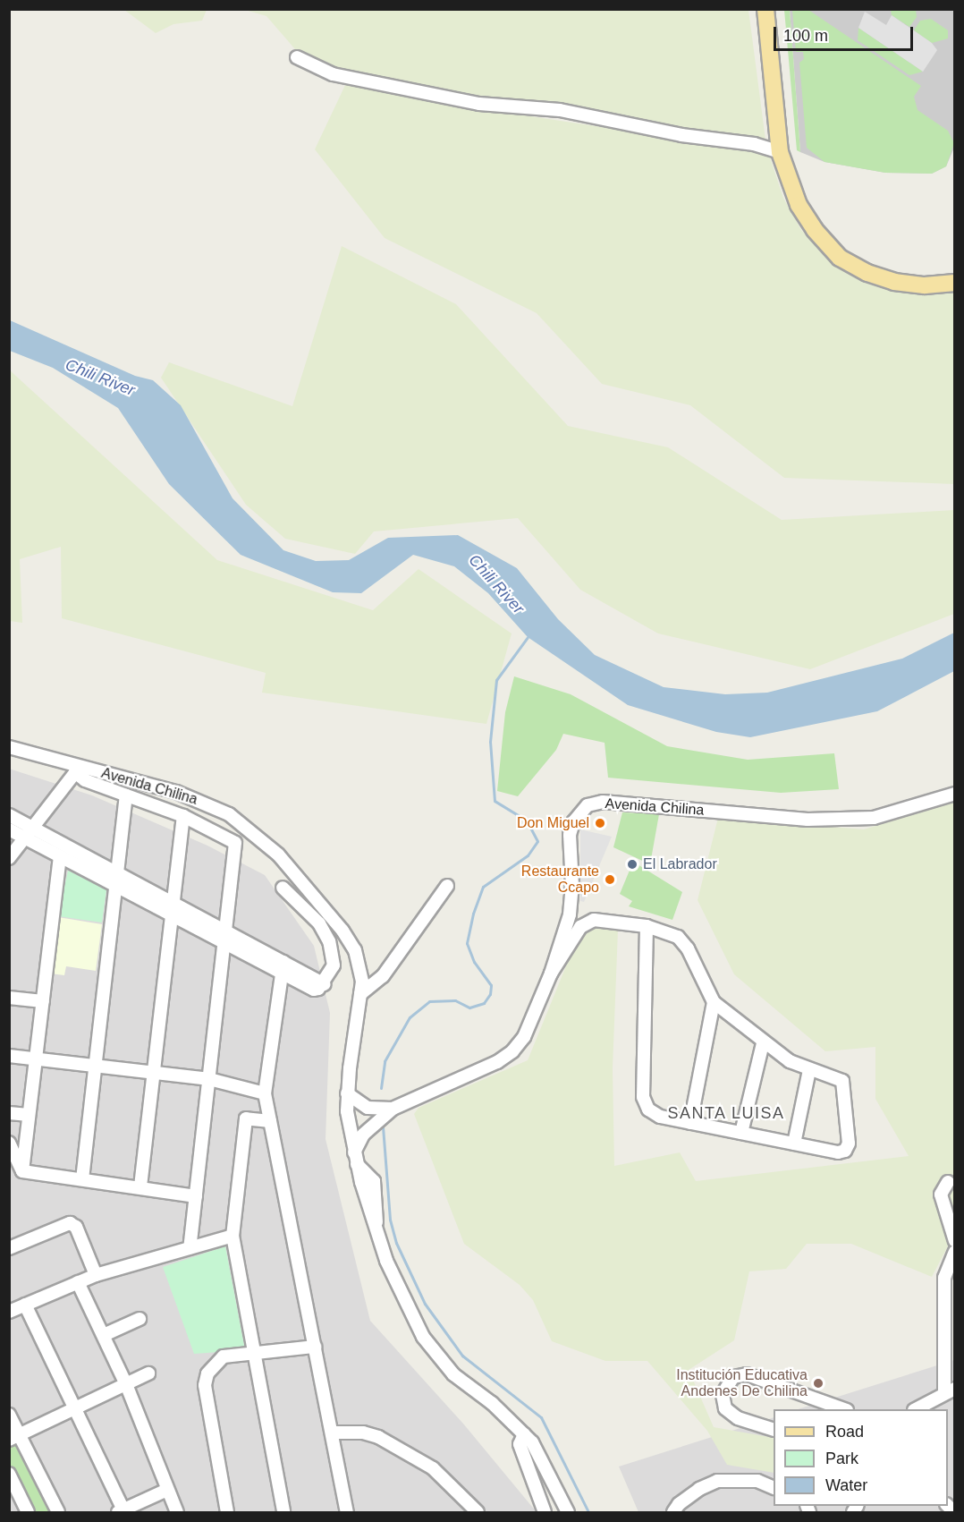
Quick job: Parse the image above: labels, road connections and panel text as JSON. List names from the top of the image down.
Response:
{
  "streets": {
    "street": ["Avenida Chilina"]
  },
  "districts": ["SANTA LUISA"],
  "water": ["Chili River"],
  "places": [
    "Don Miguel",
    "El Labrador",
    "Restaurante Ccapo",
    "Institución Educativa Andenes De Chilina"
  ],
  "legend": ["Road", "Park", "Water"],
  "scale_bar": "100 m"
}
